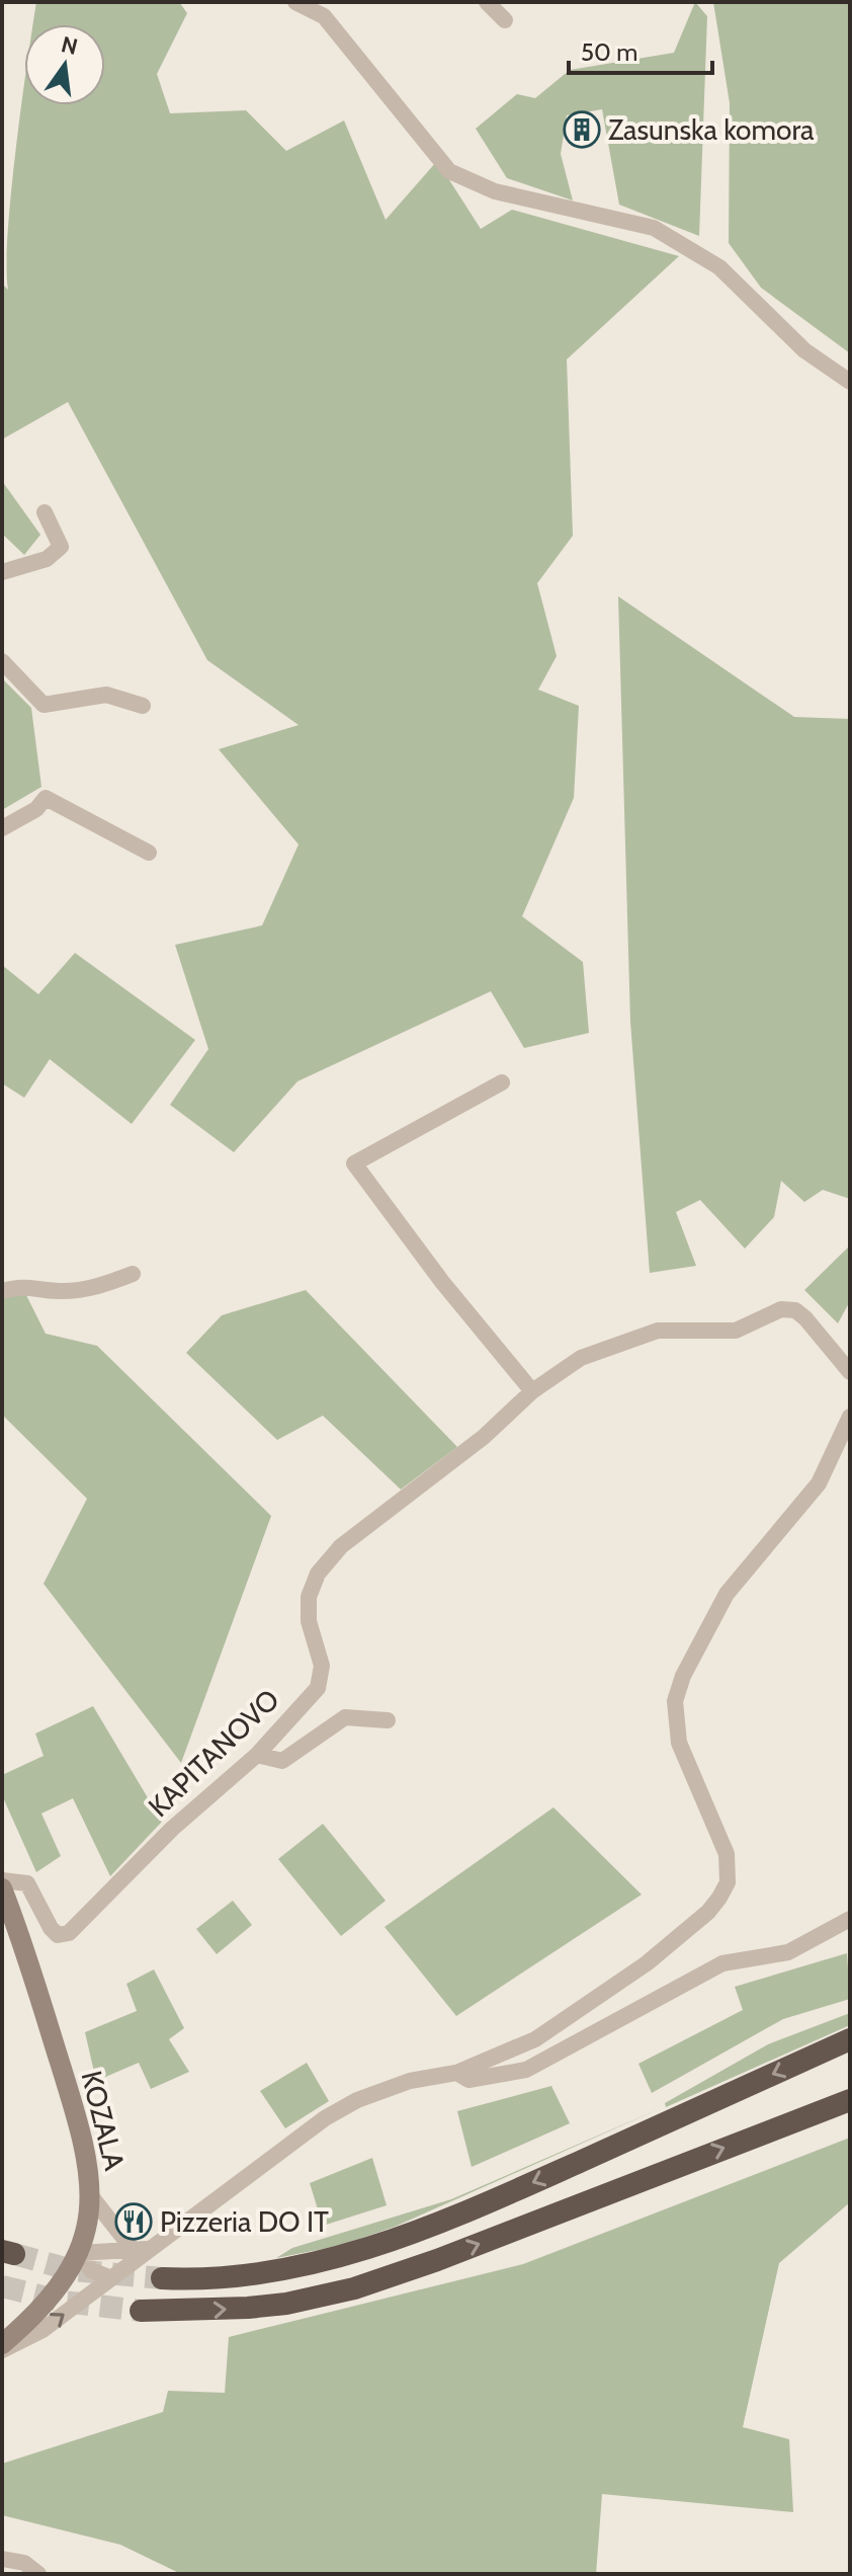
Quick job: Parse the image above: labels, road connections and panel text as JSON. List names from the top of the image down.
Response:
{
  "streets": {
    "main road": ["KOZALA"],
    "street": ["KAPITANOVO"]
  },
  "places": {
    "building": ["Zasunska komora"],
    "restaurant": ["Pizzeria DO IT"]
  },
  "scale_bar": "50 m",
  "north": "top"
}
